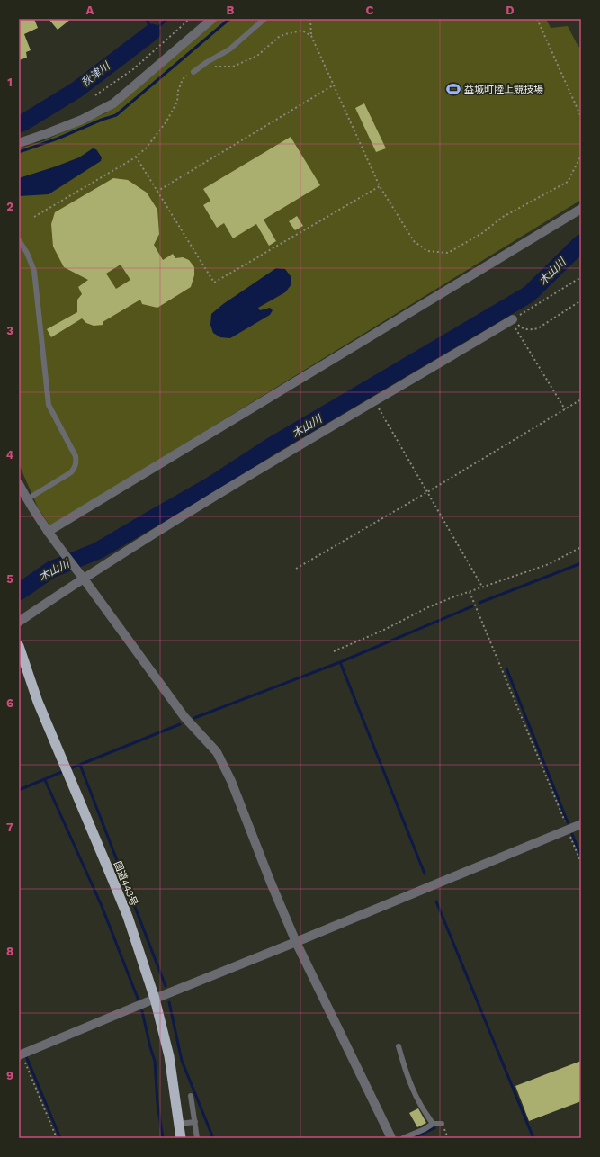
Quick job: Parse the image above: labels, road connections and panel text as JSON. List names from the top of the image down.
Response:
{
  "streets": {
    "highway": ["国道443号"]
  },
  "water": ["秋津川", "木山川"],
  "places": {
    "sports": ["益城町陸上競技場"]
  },
  "grid": {
    "columns": [
      "A",
      "B",
      "C",
      "D"
    ],
    "rows": [
      "1",
      "2",
      "3",
      "4",
      "5",
      "6",
      "7",
      "8",
      "9"
    ]
  }
}
